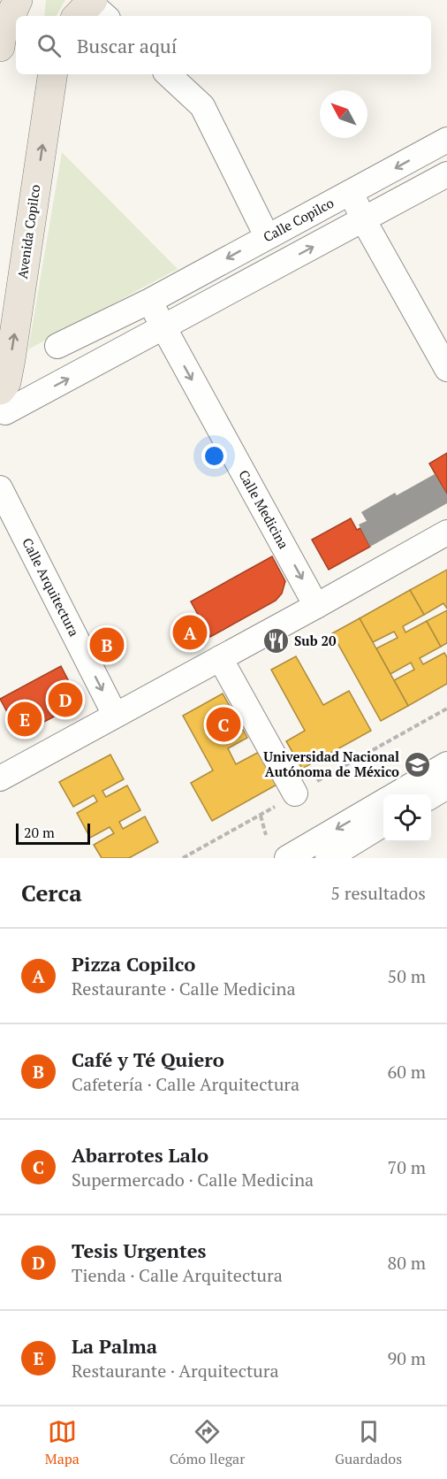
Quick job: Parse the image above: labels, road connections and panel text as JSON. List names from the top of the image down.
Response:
{
  "streets": {
    "main road": ["Avenida Copilco"],
    "street": ["Calle Copilco", "Calle Medicina", "Calle Arquitectura"]
  },
  "crossings": [
    ["Calle Copilco", "Calle Medicina"]
  ],
  "one_way": ["Avenida Copilco", "Calle Medicina", "Calle Arquitectura"],
  "places": {
    "restaurant": ["Sub 20"],
    "school or university": ["Universidad Nacional Autónoma de México"]
  },
  "scale_bar": "20 m",
  "north": "top left",
  "page": {
    "search": "Buscar aquí",
    "pins": [
      "A",
      "B",
      "D",
      "E",
      "C"
    ],
    "scale": "20 m",
    "heading": ["Cerca", "5 resultados"],
    "list": [
      {
        "mark": "A",
        "name": "Pizza Copilco",
        "note": "Restaurante · Calle Medicina",
        "value": "50 m"
      },
      {
        "mark": "B",
        "name": "Café y Té Quiero",
        "note": "Cafetería · Calle Arquitectura",
        "value": "60 m"
      },
      {
        "mark": "C",
        "name": "Abarrotes Lalo",
        "note": "Supermercado · Calle Medicina",
        "value": "70 m"
      },
      {
        "mark": "D",
        "name": "Tesis Urgentes",
        "note": "Tienda · Calle Arquitectura",
        "value": "80 m"
      },
      {
        "mark": "E",
        "name": "La Palma",
        "note": "Restaurante · Arquitectura",
        "value": "90 m"
      }
    ],
    "nav": ["Mapa", "Cómo llegar", "Guardados"]
  }
}
